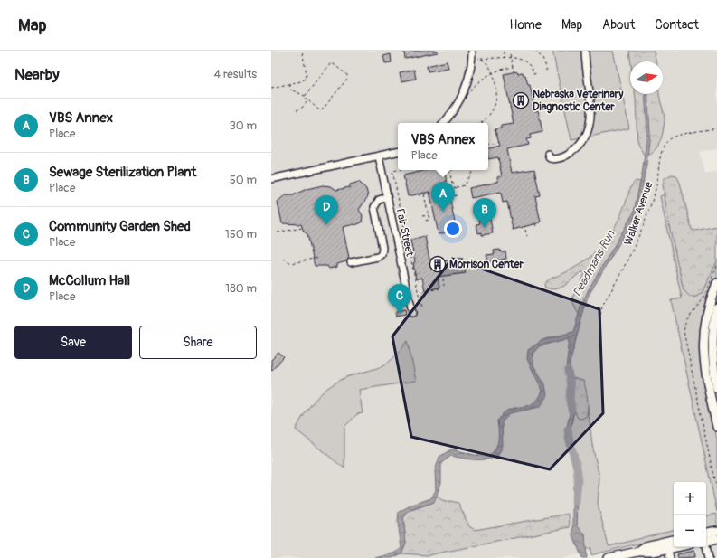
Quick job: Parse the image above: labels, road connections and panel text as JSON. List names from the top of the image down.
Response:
{
  "streets": {
    "street": ["Fair Street"],
    "path": ["Walker Avenue"]
  },
  "water": ["Deadmans Run"],
  "places": {
    "building": ["Nebraska Veterinary Diagnostic Center", "Morrison Center"]
  },
  "north": "right",
  "page": {
    "header": "Map",
    "nav": [
      "Home",
      "Map",
      "About",
      "Contact"
    ],
    "heading": ["Nearby", "4 results"],
    "list": [
      {
        "mark": "A",
        "name": "VBS Annex",
        "note": "Place",
        "value": "30 m"
      },
      {
        "mark": "B",
        "name": "Sewage Sterilization Plant",
        "note": "Place",
        "value": "50 m"
      },
      {
        "mark": "C",
        "name": "Community Garden Shed",
        "note": "Place",
        "value": "150 m"
      },
      {
        "mark": "D",
        "name": "McCollum Hall",
        "note": "Place",
        "value": "180 m"
      }
    ],
    "popup": ["VBS Annex", "Place"],
    "pins": [
      "A",
      "D",
      "B",
      "C"
    ],
    "buttons": ["Save", "Share"],
    "map_buttons": ["+", "−"]
  }
}
